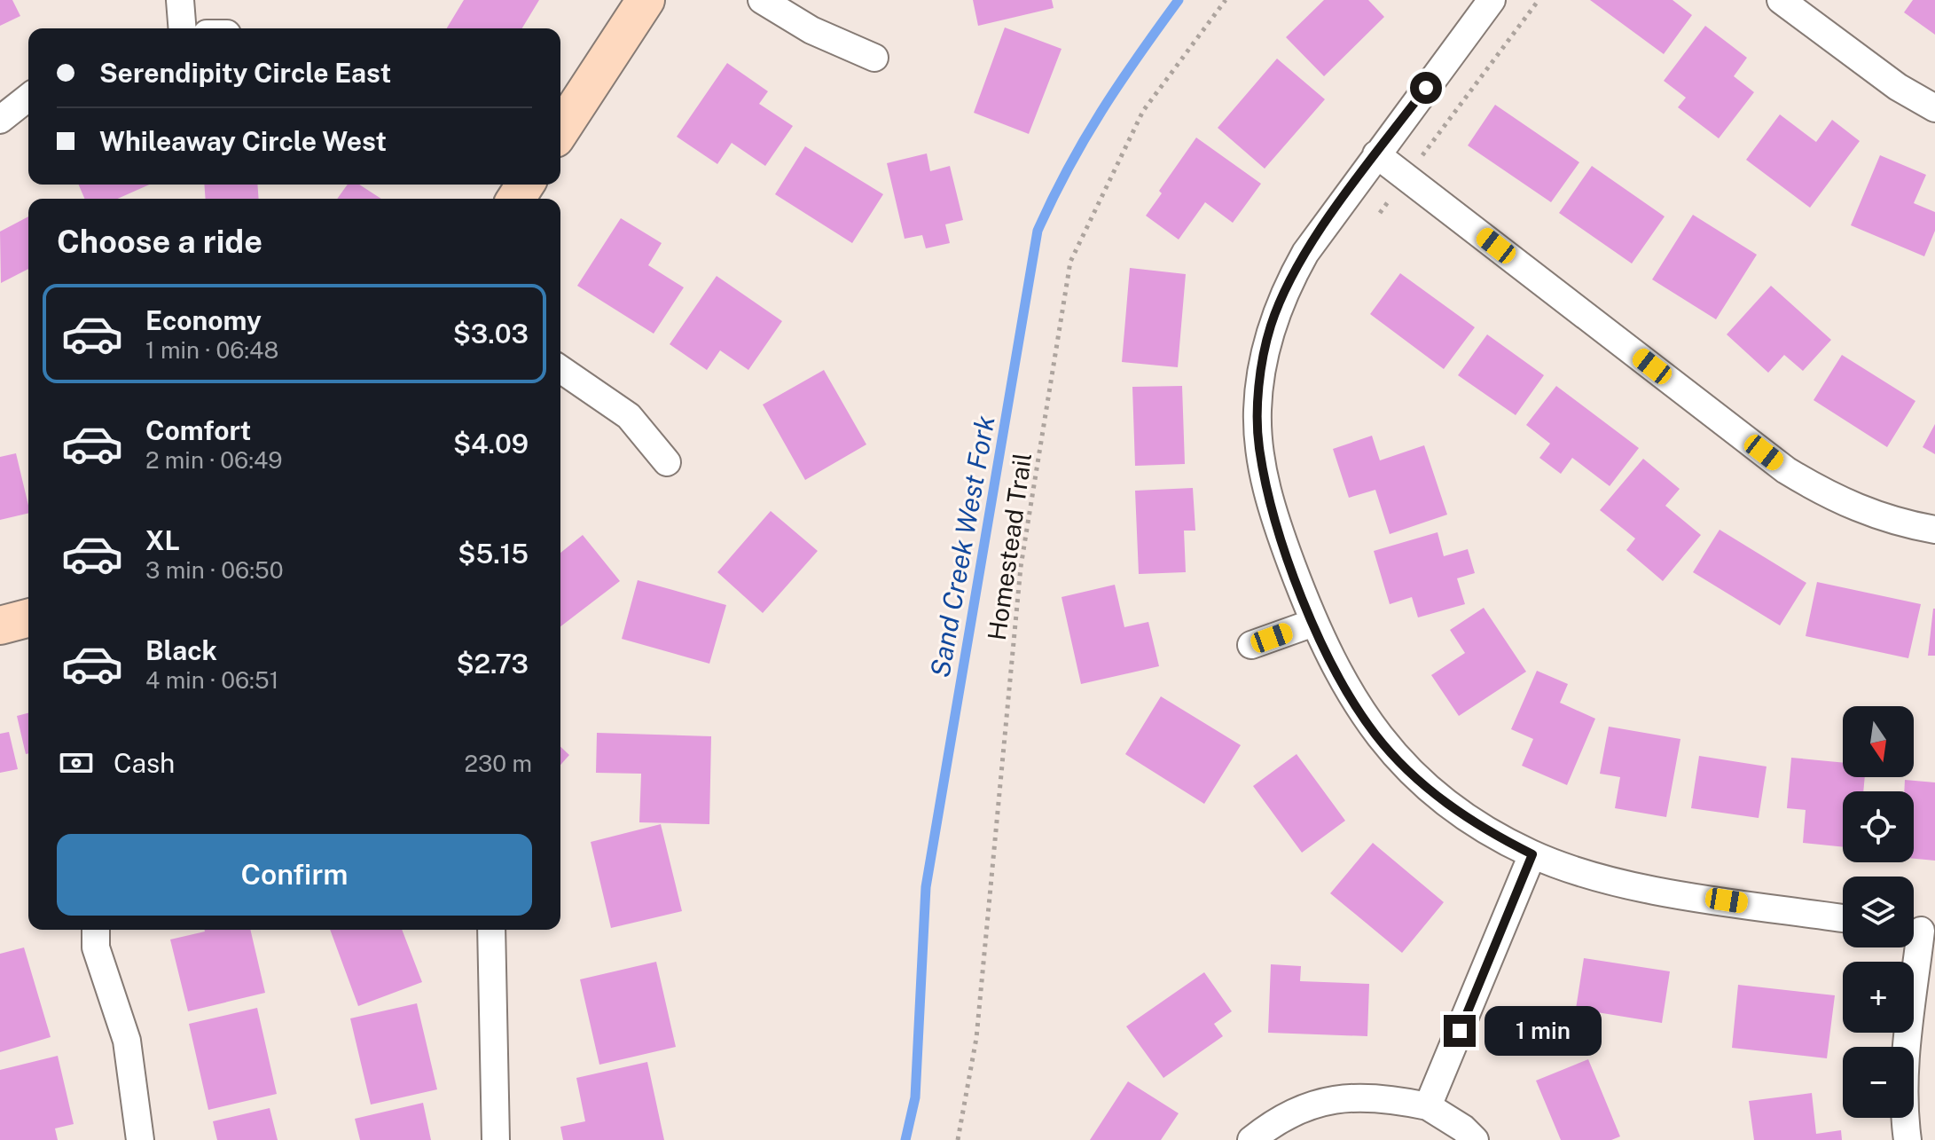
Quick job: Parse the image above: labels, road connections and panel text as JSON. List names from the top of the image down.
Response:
{
  "streets": {
    "path": ["Homestead Trail"]
  },
  "water": ["Sand Creek West Fork"],
  "north": "bottom",
  "page": {
    "banner": ["Serendipity Circle East", "Whileaway Circle West"],
    "heading": "Choose a ride",
    "list": [
      {
        "name": "Economy",
        "note": "1 min · 06:48",
        "value": "$3.03"
      },
      {
        "name": "Comfort",
        "note": "2 min · 06:49",
        "value": "$4.09"
      },
      {
        "name": "XL",
        "note": "3 min · 06:50",
        "value": "$5.15"
      },
      {
        "name": "Black",
        "note": "4 min · 06:51",
        "value": "$2.73"
      }
    ],
    "map_buttons": ["+", "−"],
    "pay": ["Cash", "230 m"],
    "buttons": "Confirm",
    "bubble": "1 min"
  }
}
